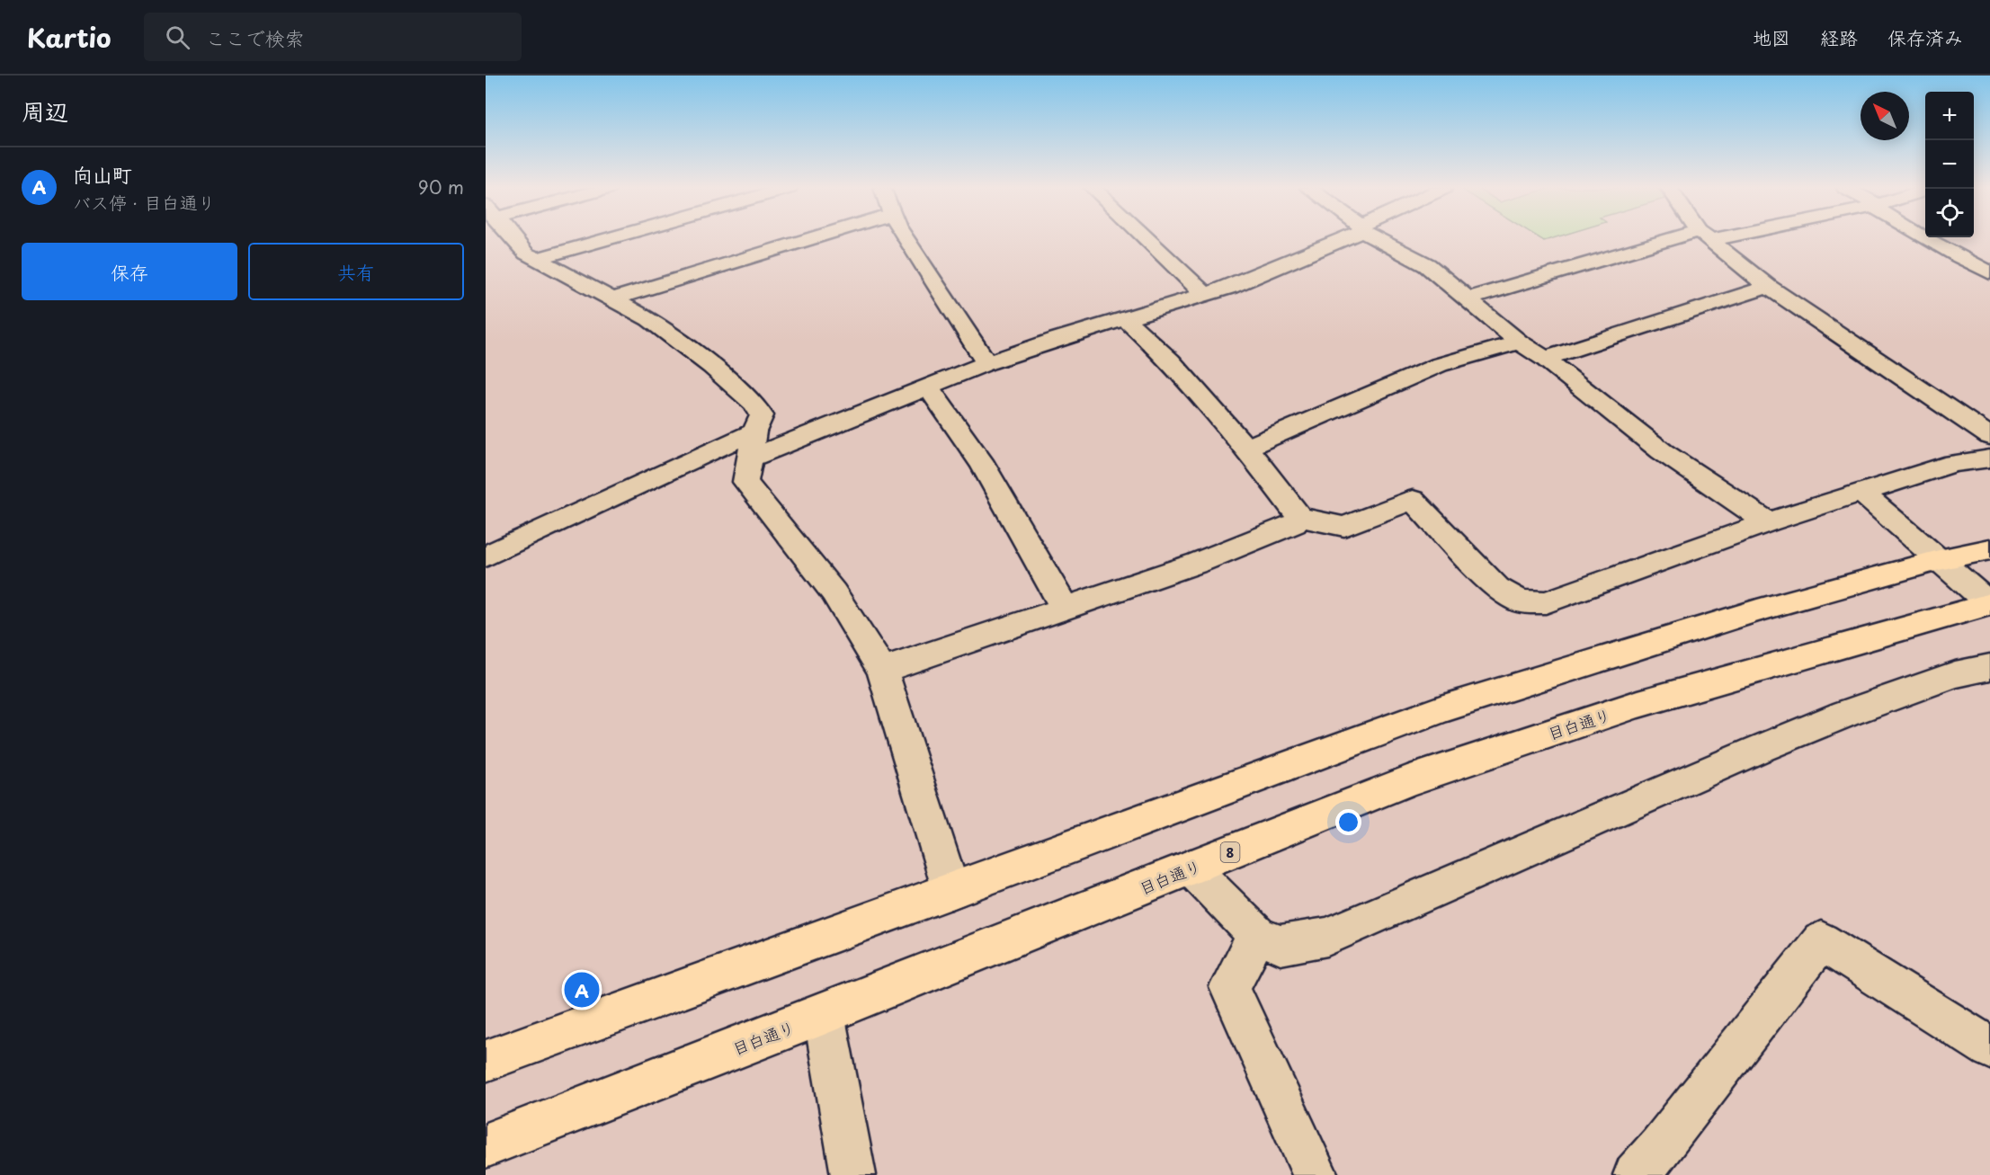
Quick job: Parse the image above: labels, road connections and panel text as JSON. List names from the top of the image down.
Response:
{
  "streets": {
    "main road": ["目白通り", "8"]
  },
  "north": "top left",
  "page": {
    "header": "Kartio",
    "search": "ここで検索",
    "nav": ["地図", "経路", "保存済み"],
    "heading": "周辺",
    "map_buttons": ["+", "−"],
    "list": [
      {
        "mark": "A",
        "name": "向山町",
        "note": "バス停 · 目白通り",
        "value": "90 m"
      }
    ],
    "buttons": ["保存", "共有"],
    "pins": "A"
  }
}
